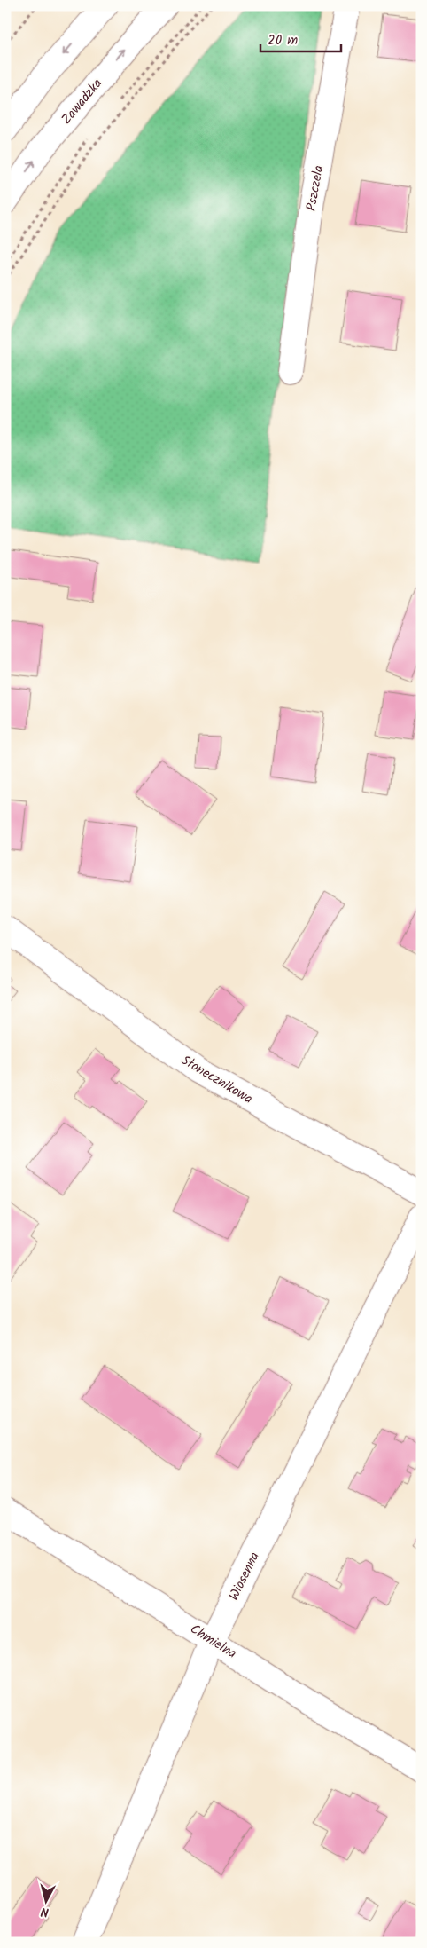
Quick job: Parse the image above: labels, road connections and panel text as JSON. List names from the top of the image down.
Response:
{
  "streets": {
    "street": [
      "Zawadzka",
      "Pszczela",
      "Słonecznikowa",
      "Wiosenna",
      "Chmielna"
    ]
  },
  "crossings": [
    ["Wiosenna", "Chmielna"]
  ],
  "scale_bar": "20 m",
  "north": "bottom"
}
